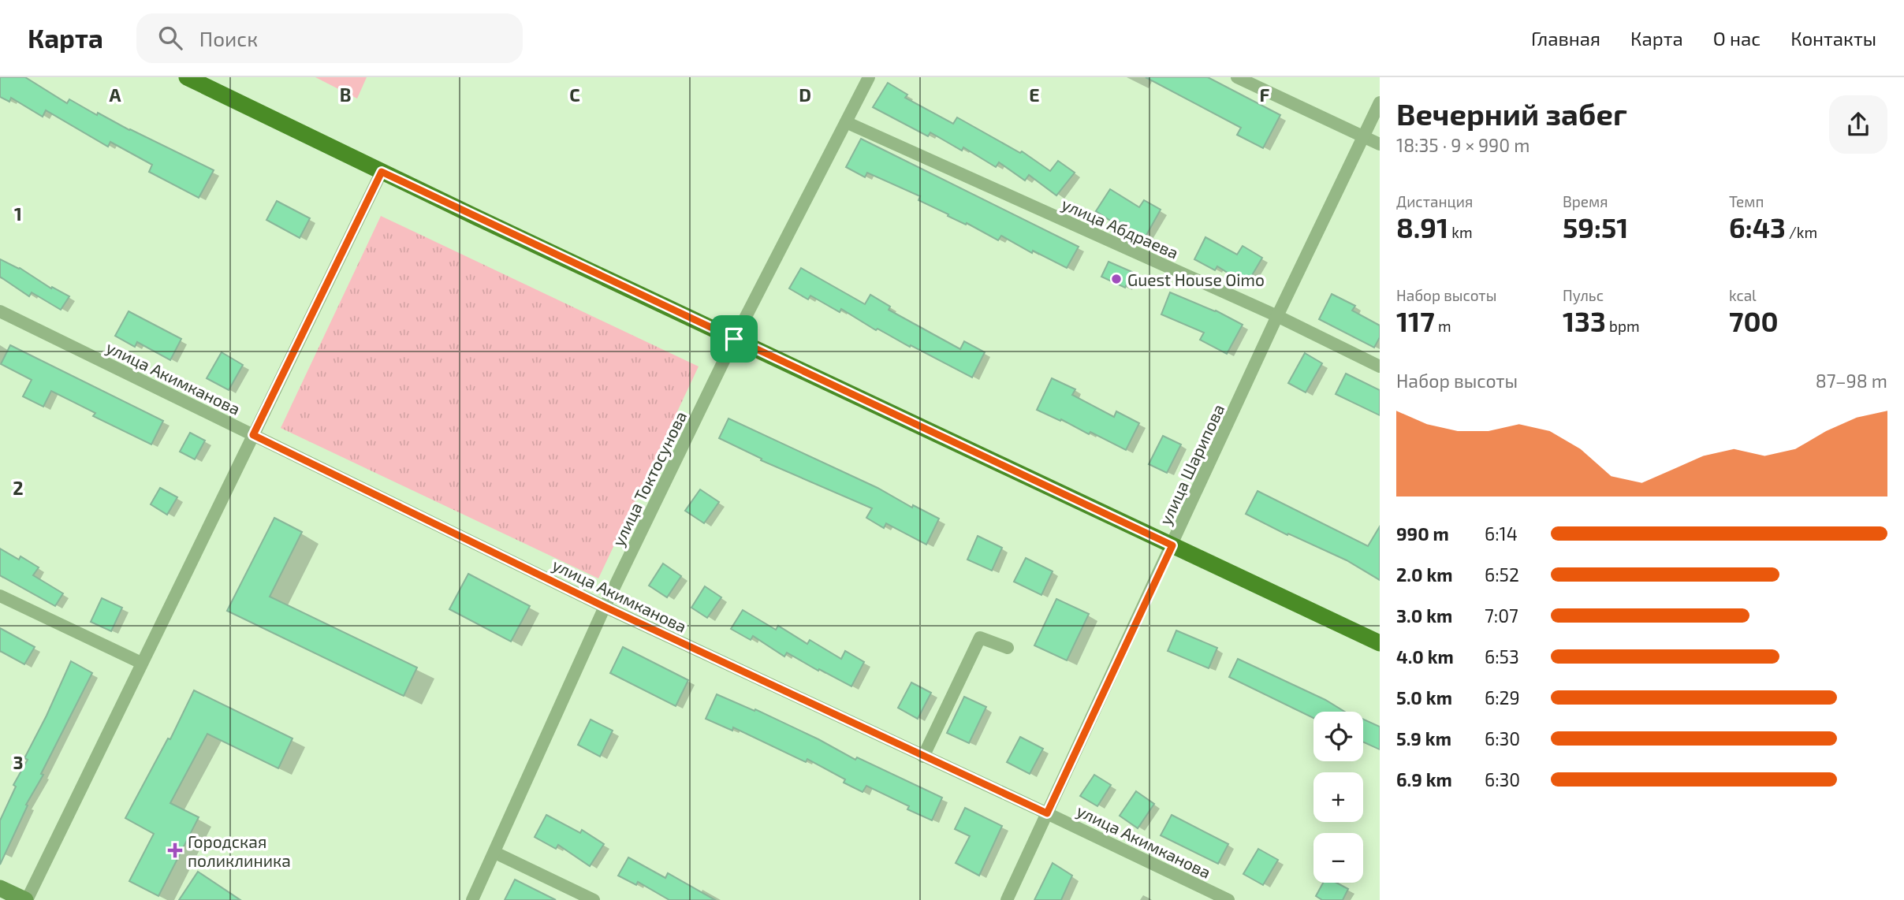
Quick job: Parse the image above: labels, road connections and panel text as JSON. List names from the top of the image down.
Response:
{
  "streets": {
    "street": [
      "улица Абдраева",
      "улица Акимканова",
      "улица Шарипова",
      "улица Токтосунова"
    ]
  },
  "crossings": [
    ["улица Абдраева", "улица Шарипова"],
    ["улица Абдраева", "улица Токтосунова"],
    ["улица Акимканова", "улица Шарипова"],
    ["улица Акимканова", "улица Токтосунова"]
  ],
  "places": {
    "other": ["Guest House Oimo"],
    "health": ["Городская поликлиника"]
  },
  "page": {
    "header": "Карта",
    "search": "Поиск",
    "nav": [
      "Главная",
      "Карта",
      "О нас",
      "Контакты"
    ],
    "heading": ["Вечерний забег", "18:35 · 9 × 990 m"],
    "stats": [
      ["Дистанция", "8.91 km"],
      ["Время", "59:51"],
      ["Темп", "6:43 /km"],
      ["Набор высоты", "117 m"],
      ["Пульс", "133 bpm"],
      ["kcal", "700"]
    ],
    "chart": ["Набор высоты", "87–98 m"],
    "list": [
      {
        "name": "990 m",
        "note": "6:14"
      },
      {
        "name": "2.0 km",
        "note": "6:52"
      },
      {
        "name": "3.0 km",
        "note": "7:07"
      },
      {
        "name": "4.0 km",
        "note": "6:53"
      },
      {
        "name": "5.0 km",
        "note": "6:29"
      },
      {
        "name": "5.9 km",
        "note": "6:30"
      },
      {
        "name": "6.9 km",
        "note": "6:30"
      }
    ],
    "map_buttons": ["+", "−"]
  },
  "grid": {
    "columns": [
      "A",
      "B",
      "C",
      "D",
      "E",
      "F"
    ],
    "rows": ["1", "2", "3"]
  }
}
